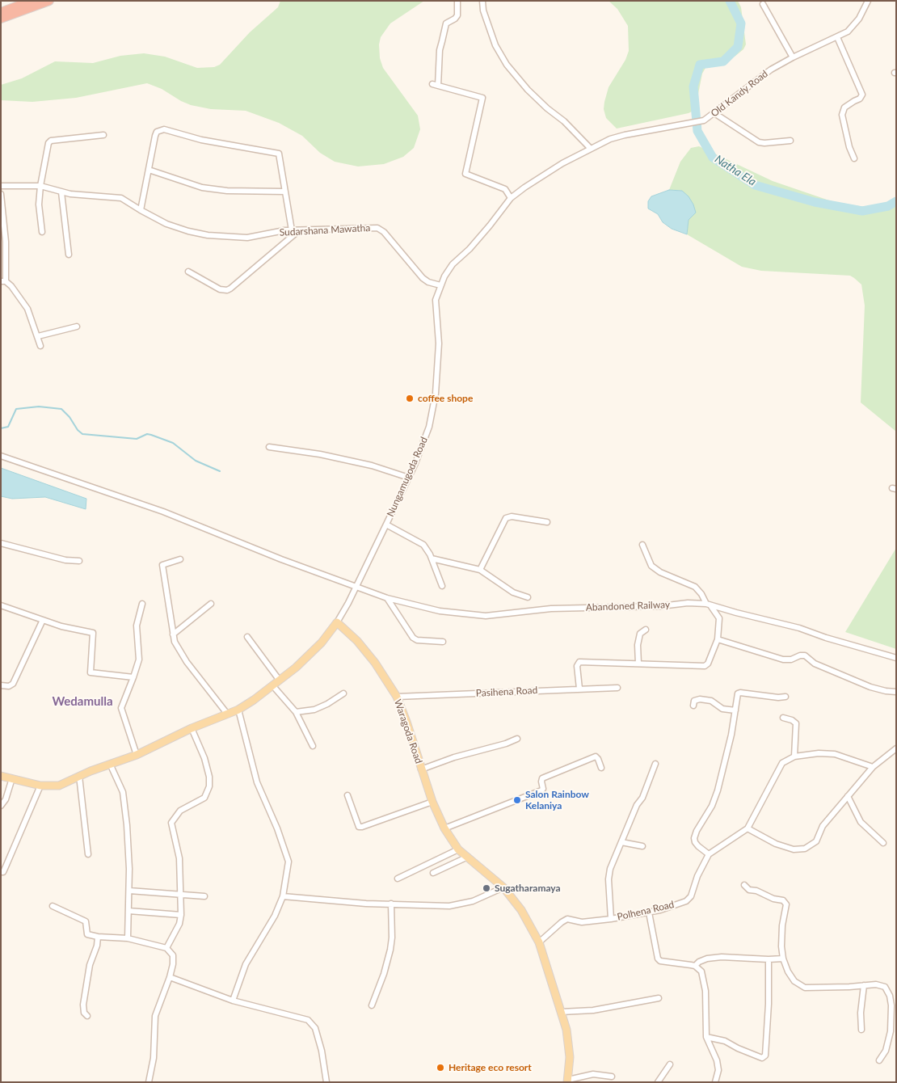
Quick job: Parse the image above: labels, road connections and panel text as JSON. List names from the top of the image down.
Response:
{
  "streets": {
    "main road": ["Waragoda Road"],
    "street": [
      "Old Kandy Road",
      "Sudarshana Mawatha",
      "Nungamugoda Road",
      "Abandoned Railway",
      "Pasihena Road",
      "Polhena Road"
    ]
  },
  "crossings": [
    ["Old Kandy Road", "Nungamugoda Road"],
    ["Sudarshana Mawatha", "Nungamugoda Road"],
    ["Nungamugoda Road", "Abandoned Railway"],
    ["Nungamugoda Road", "Waragoda Road"],
    ["Pasihena Road", "Waragoda Road"],
    ["Waragoda Road", "Polhena Road"]
  ],
  "districts": ["Wedamulla"],
  "water": ["Natha Ela"],
  "places": [
    "coffee shope",
    "Salon Rainbow Kelaniya",
    "Sugatharamaya",
    "Heritage eco resort"
  ]
}
